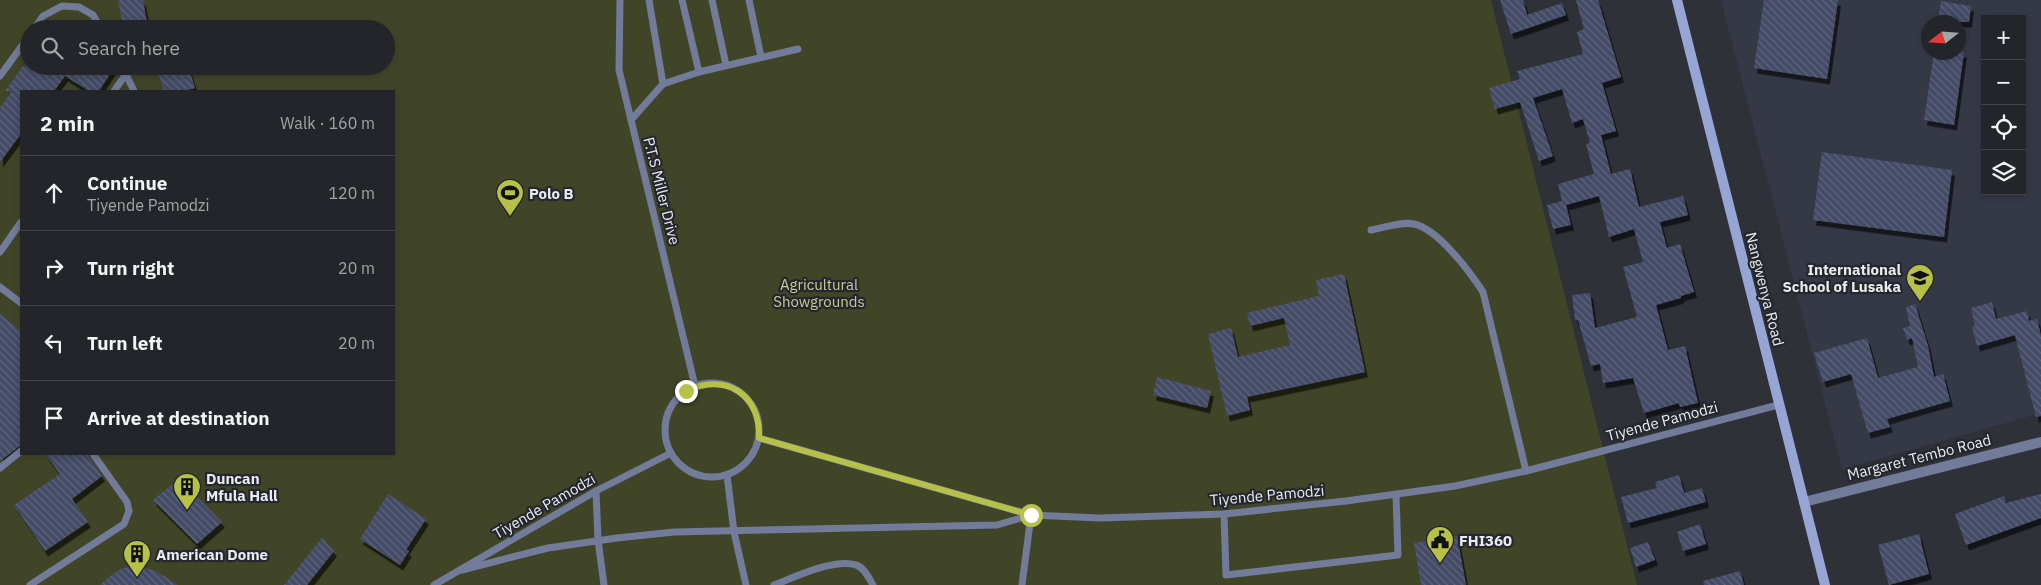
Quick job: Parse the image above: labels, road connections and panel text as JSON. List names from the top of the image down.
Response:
{
  "streets": {
    "main road": ["Nangwenya Road"],
    "street": ["Margaret Tembo Road"],
    "lane": ["P.T.S Miller Drive", "Tiyende Pamodzi"]
  },
  "crossings": [
    ["P.T.S Miller Drive", "Tiyende Pamodzi"],
    ["Nangwenya Road", "Tiyende Pamodzi"],
    ["Nangwenya Road", "Margaret Tembo Road"]
  ],
  "parks": ["Agricultural Showgrounds"],
  "places": {
    "sports": ["Polo B"],
    "school or university": ["International School of Lusaka"],
    "building": ["Duncan Mfula Hall", "American Dome"],
    "public building": ["FHI360"]
  },
  "north": "left",
  "page": {
    "map_buttons": ["+", "−"],
    "search": "Search here",
    "heading": ["2 min", "Walk · 160 m"],
    "list": [
      ["Continue", "Tiyende Pamodzi", "120 m"],
      ["Turn right", "20 m"],
      ["Turn left", "20 m"],
      "Arrive at destination"
    ]
  }
}
